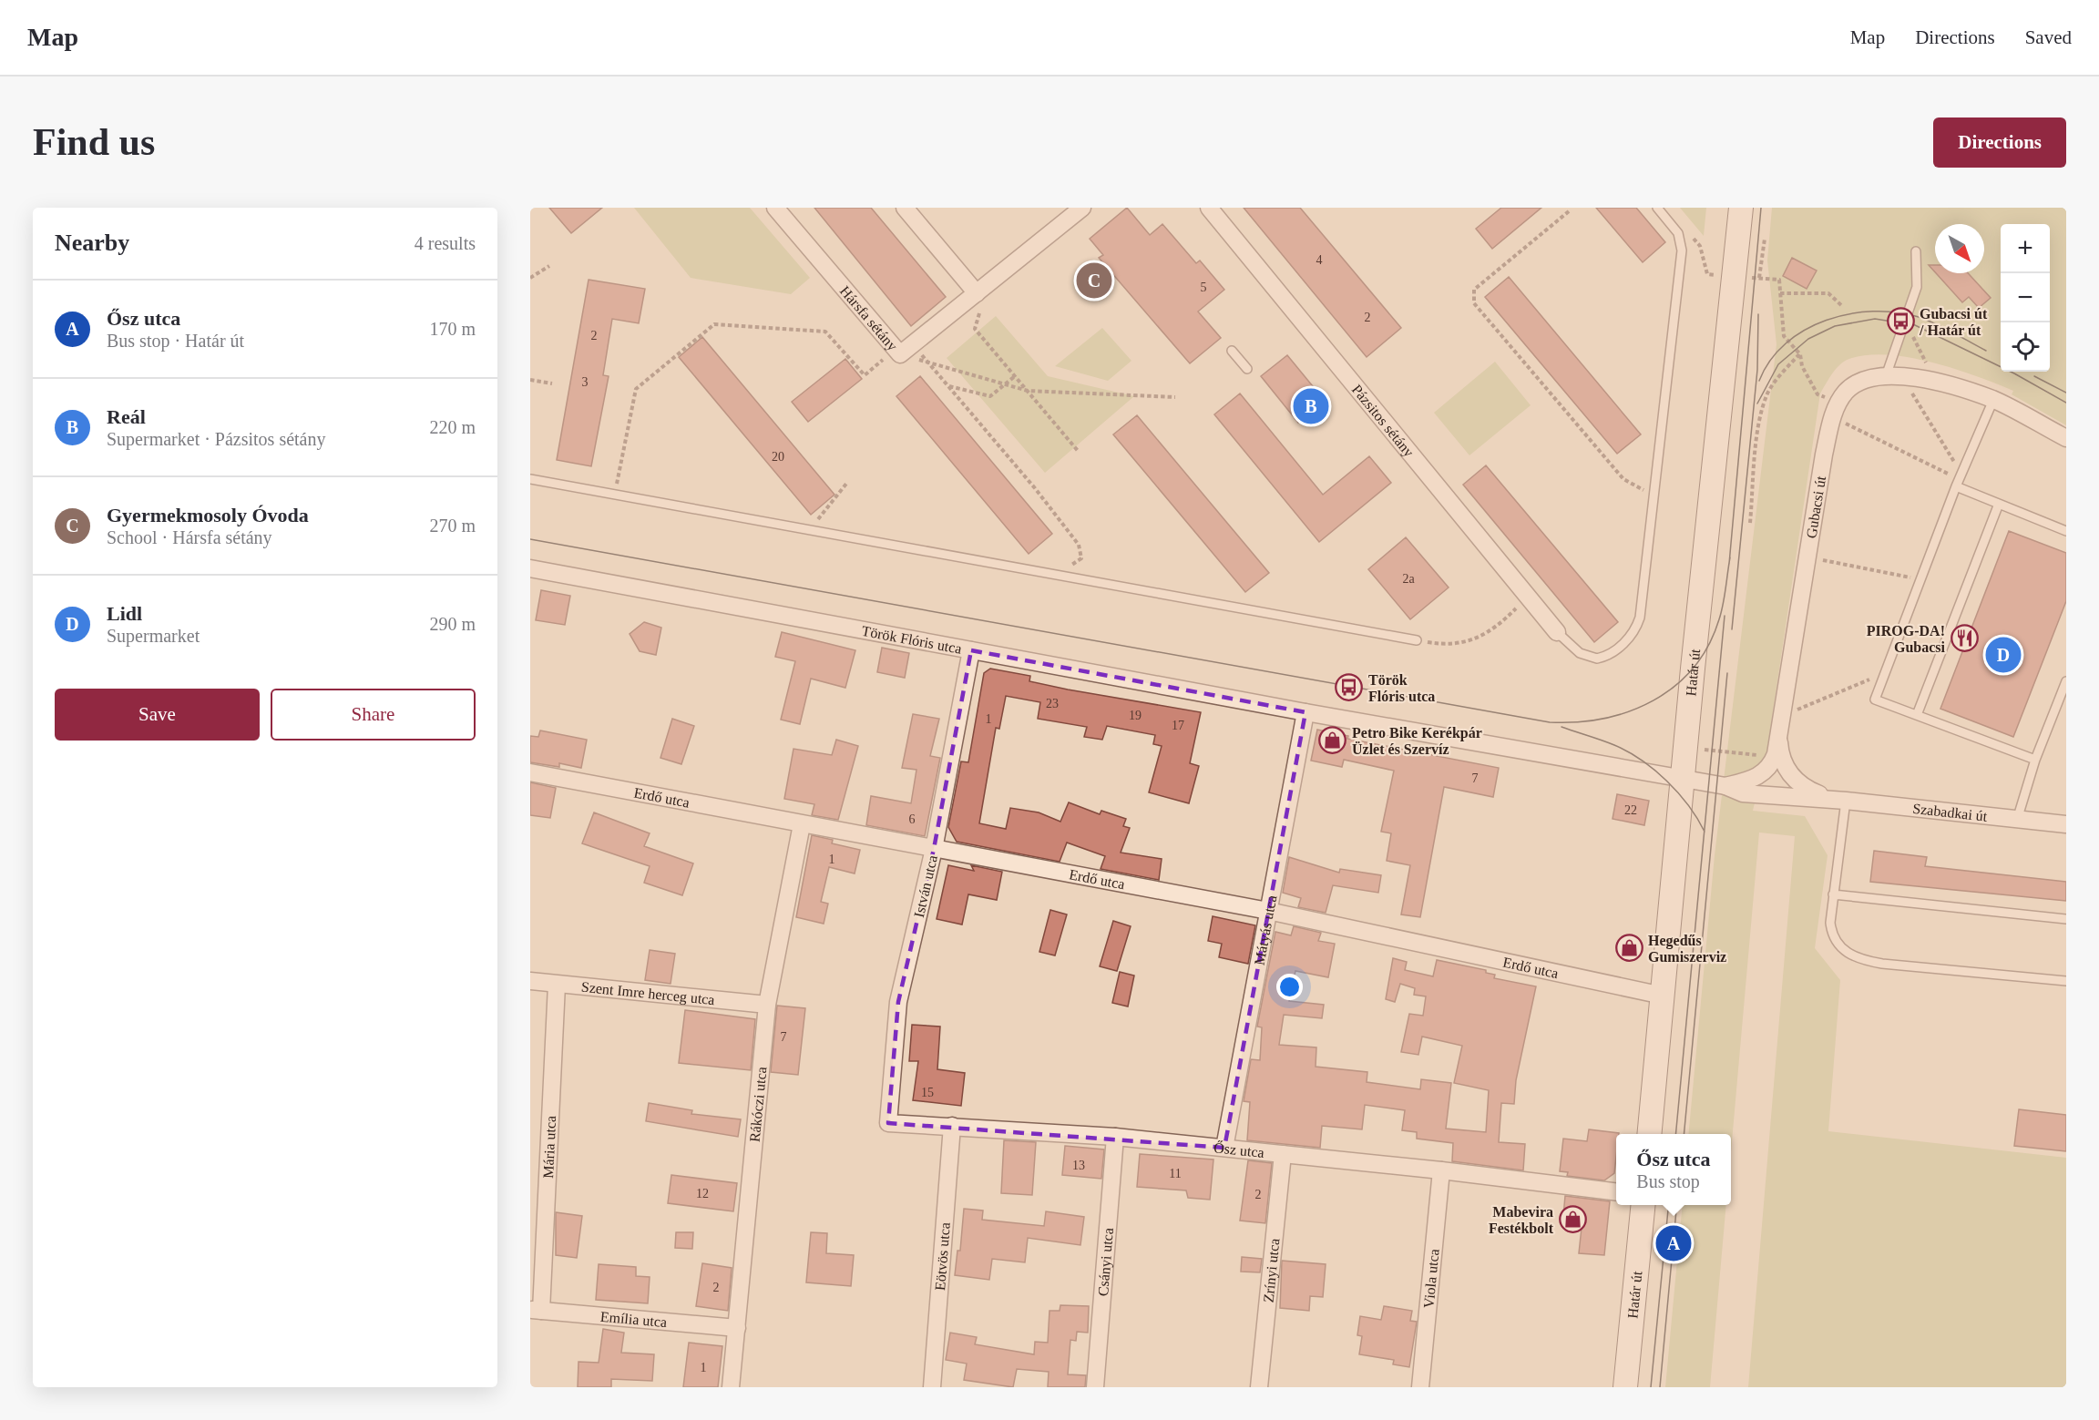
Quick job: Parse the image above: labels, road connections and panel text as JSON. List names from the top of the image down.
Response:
{
  "streets": {
    "main road": ["Határ út"],
    "street": [
      "Hársfa sétány",
      "Pázsitos sétány",
      "Gubacsi út",
      "Török Flóris utca",
      "Erdő utca",
      "Szabadkai út",
      "István utca",
      "Mátyás utca",
      "Szent Imre herceg utca",
      "Rákóczi utca",
      "Mária utca",
      "Ősz utca",
      "Eötvös utca",
      "Csányi utca",
      "Zrínyi utca",
      "Viola utca",
      "Emília utca"
    ]
  },
  "crossings": [
    ["Gubacsi út", "Török Flóris utca"],
    ["Gubacsi út", "Határ út"],
    ["Gubacsi út", "Szabadkai út"],
    ["Török Flóris utca", "Határ út"],
    ["Török Flóris utca", "István utca"],
    ["Török Flóris utca", "Mátyás utca"],
    ["Határ út", "Erdő utca"],
    ["Erdő utca", "István utca"],
    ["Erdő utca", "Mátyás utca"],
    ["Erdő utca", "Rákóczi utca"],
    ["István utca", "Ősz utca"],
    ["Mátyás utca", "Ősz utca"],
    ["Szent Imre herceg utca", "Rákóczi utca"],
    ["Szent Imre herceg utca", "Mária utca"],
    ["Rákóczi utca", "Emília utca"],
    ["Mária utca", "Emília utca"],
    ["Ősz utca", "Eötvös utca"],
    ["Ősz utca", "Csányi utca"],
    ["Ősz utca", "Zrínyi utca"],
    ["Ősz utca", "Viola utca"]
  ],
  "places": {
    "bus stop": ["Gubacsi út / Határ út", "Török Flóris utca"],
    "restaurant": ["PIROG-DA! Gubacsi"],
    "shop": ["Petro Bike Kerékpár Üzlet és Szervíz", "Hegedűs Gumiszerviz", "Mabevira Festékbolt"]
  },
  "house_numbers": [
    "4",
    "5",
    "2",
    "2",
    "3",
    "20",
    "2a",
    "23",
    "19",
    "1",
    "17",
    "7",
    "22",
    "6",
    "1",
    "7",
    "15",
    "13",
    "11",
    "12",
    "2",
    "2",
    "1"
  ],
  "north": "bottom right",
  "page": {
    "header": "Map",
    "nav": ["Map", "Directions", "Saved"],
    "buttons": [
      "Directions",
      ["Save", "Share"]
    ],
    "title": "Find us",
    "heading": ["Nearby", "4 results"],
    "map_buttons": ["+", "−"],
    "pins": [
      "C",
      "B",
      "D",
      "A"
    ],
    "list": [
      {
        "mark": "A",
        "name": "Ősz utca",
        "note": "Bus stop · Határ út",
        "value": "170 m"
      },
      {
        "mark": "B",
        "name": "Reál",
        "note": "Supermarket · Pázsitos sétány",
        "value": "220 m"
      },
      {
        "mark": "C",
        "name": "Gyermekmosoly Óvoda",
        "note": "School · Hársfa sétány",
        "value": "270 m"
      },
      {
        "mark": "D",
        "name": "Lidl",
        "note": "Supermarket",
        "value": "290 m"
      }
    ],
    "popup": ["Ősz utca", "Bus stop"]
  }
}
